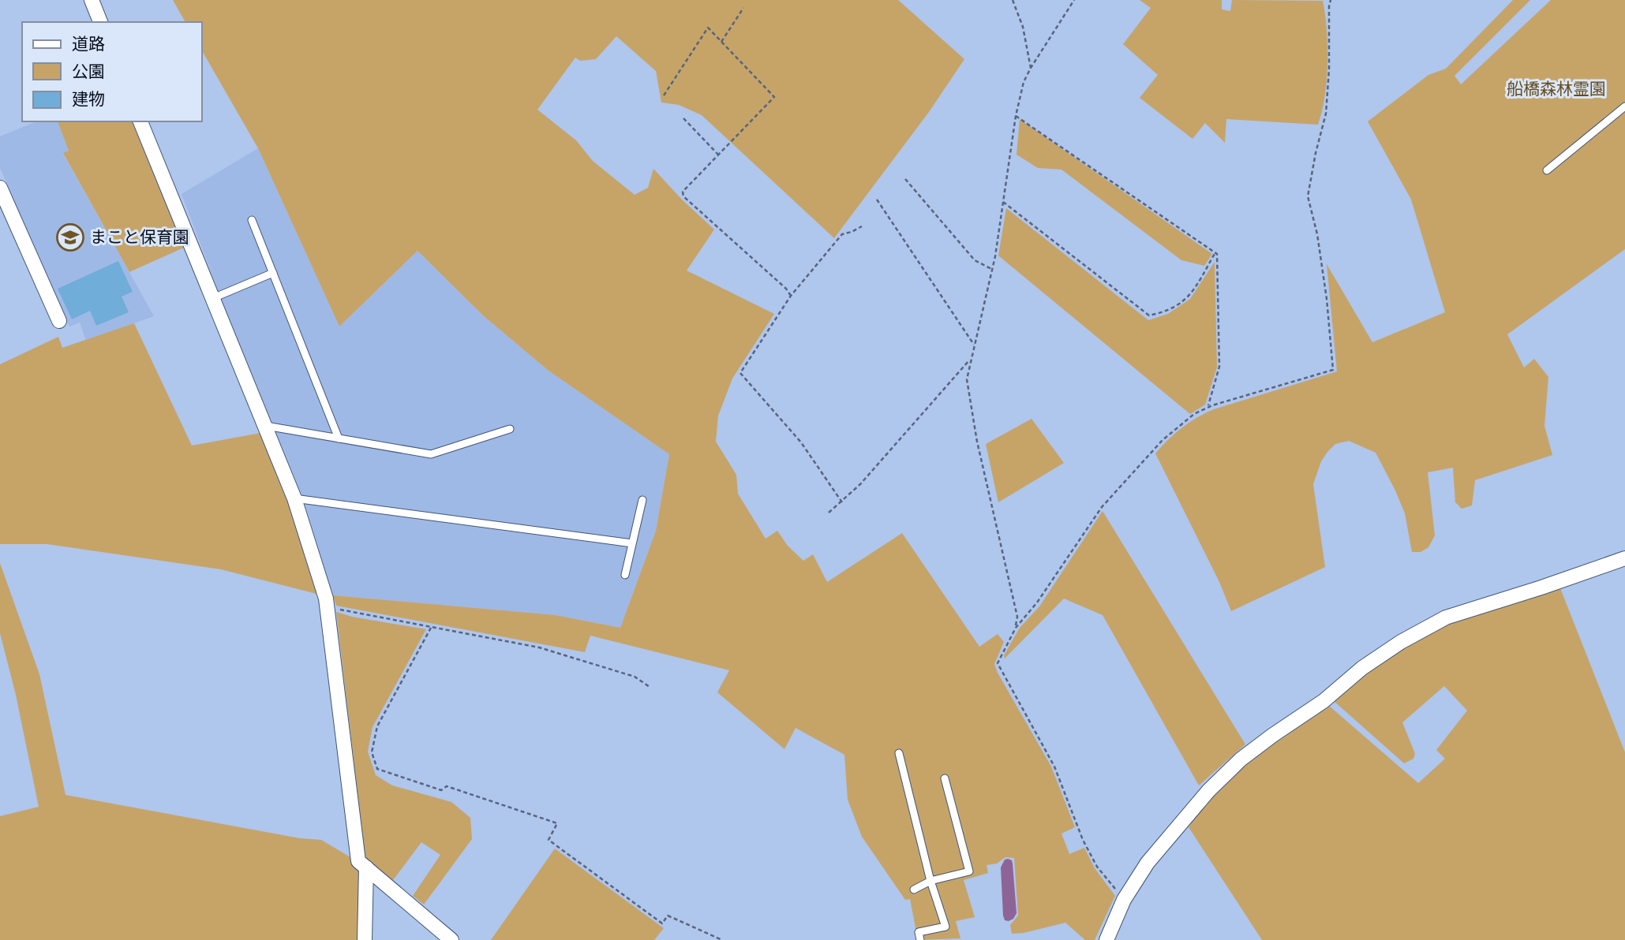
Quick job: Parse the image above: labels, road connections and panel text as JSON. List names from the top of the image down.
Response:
{
  "parks": ["船橋森林霊園"],
  "places": {
    "school or university": ["まこと保育園"]
  },
  "legend": ["道路", "公園", "建物"]
}
